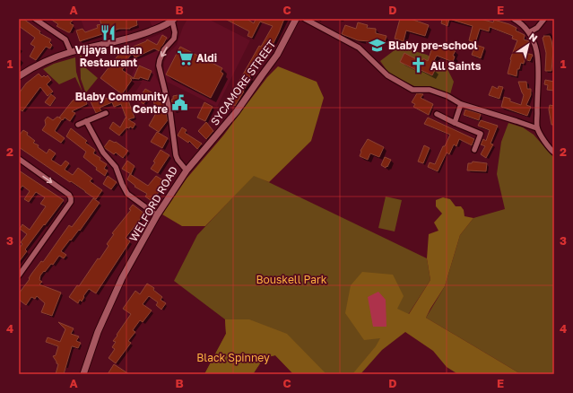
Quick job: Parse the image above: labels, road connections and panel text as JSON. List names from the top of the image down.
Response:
{
  "streets": {
    "street": ["SYCAMORE STREET", "WELFORD ROAD"]
  },
  "crossings": [
    ["SYCAMORE STREET", "WELFORD ROAD"]
  ],
  "one_way": ["WELFORD ROAD"],
  "parks": ["Bouskell Park", "Black Spinney"],
  "places": {
    "restaurant": ["Vijaya Indian Restaurant"],
    "school or university": ["Blaby pre-school"],
    "supermarket": ["Aldi"],
    "church": ["All Saints"],
    "public building": ["Blaby Community Centre"]
  },
  "north": "top right",
  "grid": {
    "columns": [
      "A",
      "B",
      "C",
      "D",
      "E"
    ],
    "rows": [
      "1",
      "2",
      "3",
      "4"
    ]
  }
}
